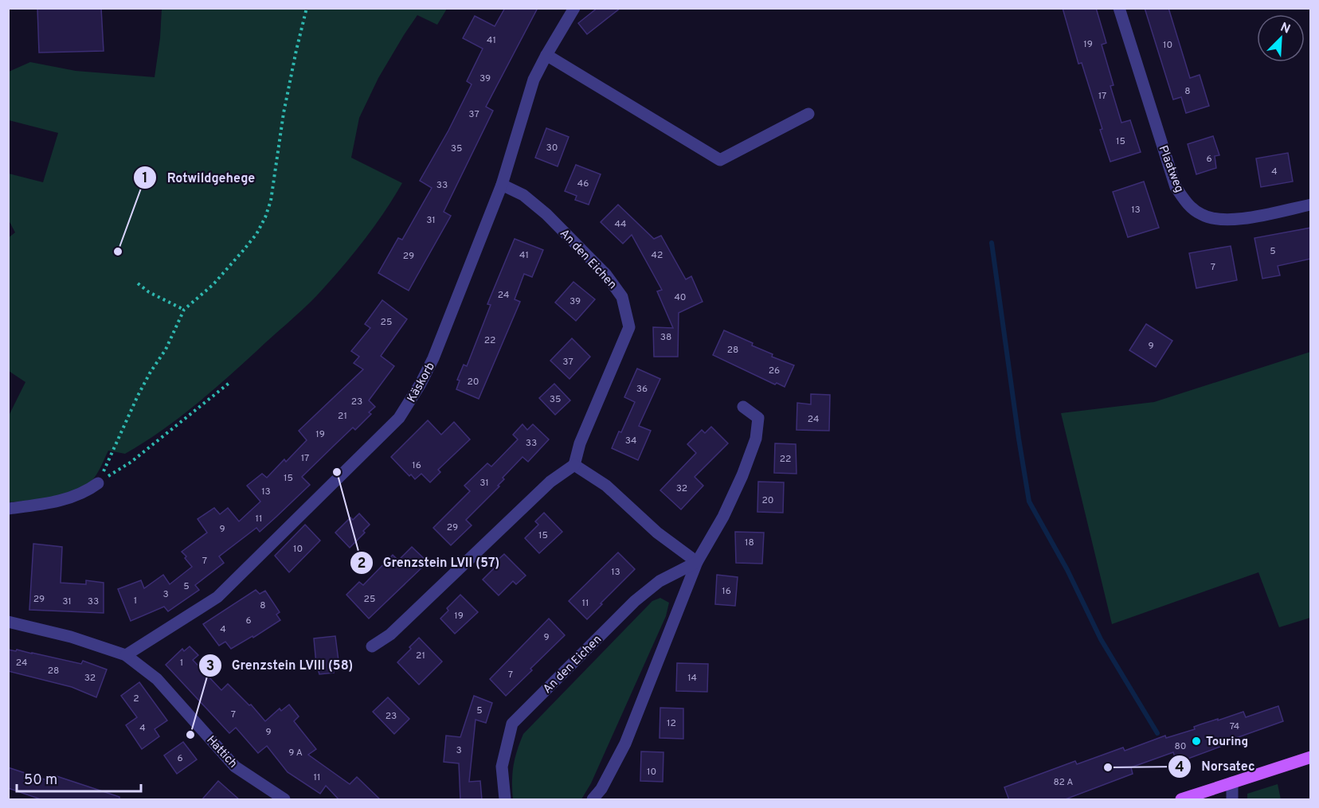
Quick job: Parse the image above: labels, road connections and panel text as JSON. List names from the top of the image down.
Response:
{
  "streets": {
    "street": [
      "Plaatweg",
      "An den Eichen",
      "Käskorb",
      "Hattich"
    ]
  },
  "crossings": [
    ["An den Eichen", "Käskorb"],
    ["Käskorb", "Hattich"]
  ],
  "places": [
    "Rotwildgehege",
    "Grenzstein LVII (57)",
    "Grenzstein LVIII (58)",
    "Touring",
    "Norsatec"
  ],
  "house_numbers": [
    "41",
    "19",
    "10",
    "39",
    "8",
    "17",
    "37",
    "15",
    "30",
    "35",
    "6",
    "4",
    "46",
    "33",
    "13",
    "31",
    "44",
    "5",
    "41",
    "42",
    "29",
    "7",
    "24",
    "40",
    "39",
    "25",
    "38",
    "22",
    "9",
    "28",
    "37",
    "26",
    "20",
    "36",
    "35",
    "23",
    "21",
    "24",
    "19",
    "34",
    "33",
    "17",
    "22",
    "16",
    "15",
    "31",
    "32",
    "13",
    "20",
    "11",
    "29",
    "9",
    "15",
    "18",
    "10",
    "7",
    "13",
    "5",
    "16",
    "3",
    "29",
    "25",
    "1",
    "31",
    "33",
    "11",
    "8",
    "19",
    "6",
    "4",
    "9",
    "21",
    "24",
    "1",
    "28",
    "7",
    "32",
    "14",
    "2",
    "5",
    "7",
    "23",
    "12",
    "74",
    "4",
    "9",
    "80",
    "3",
    "9 A",
    "6",
    "10",
    "11",
    "82 A"
  ],
  "scale_bar": "50 m",
  "north": "top right"
}
